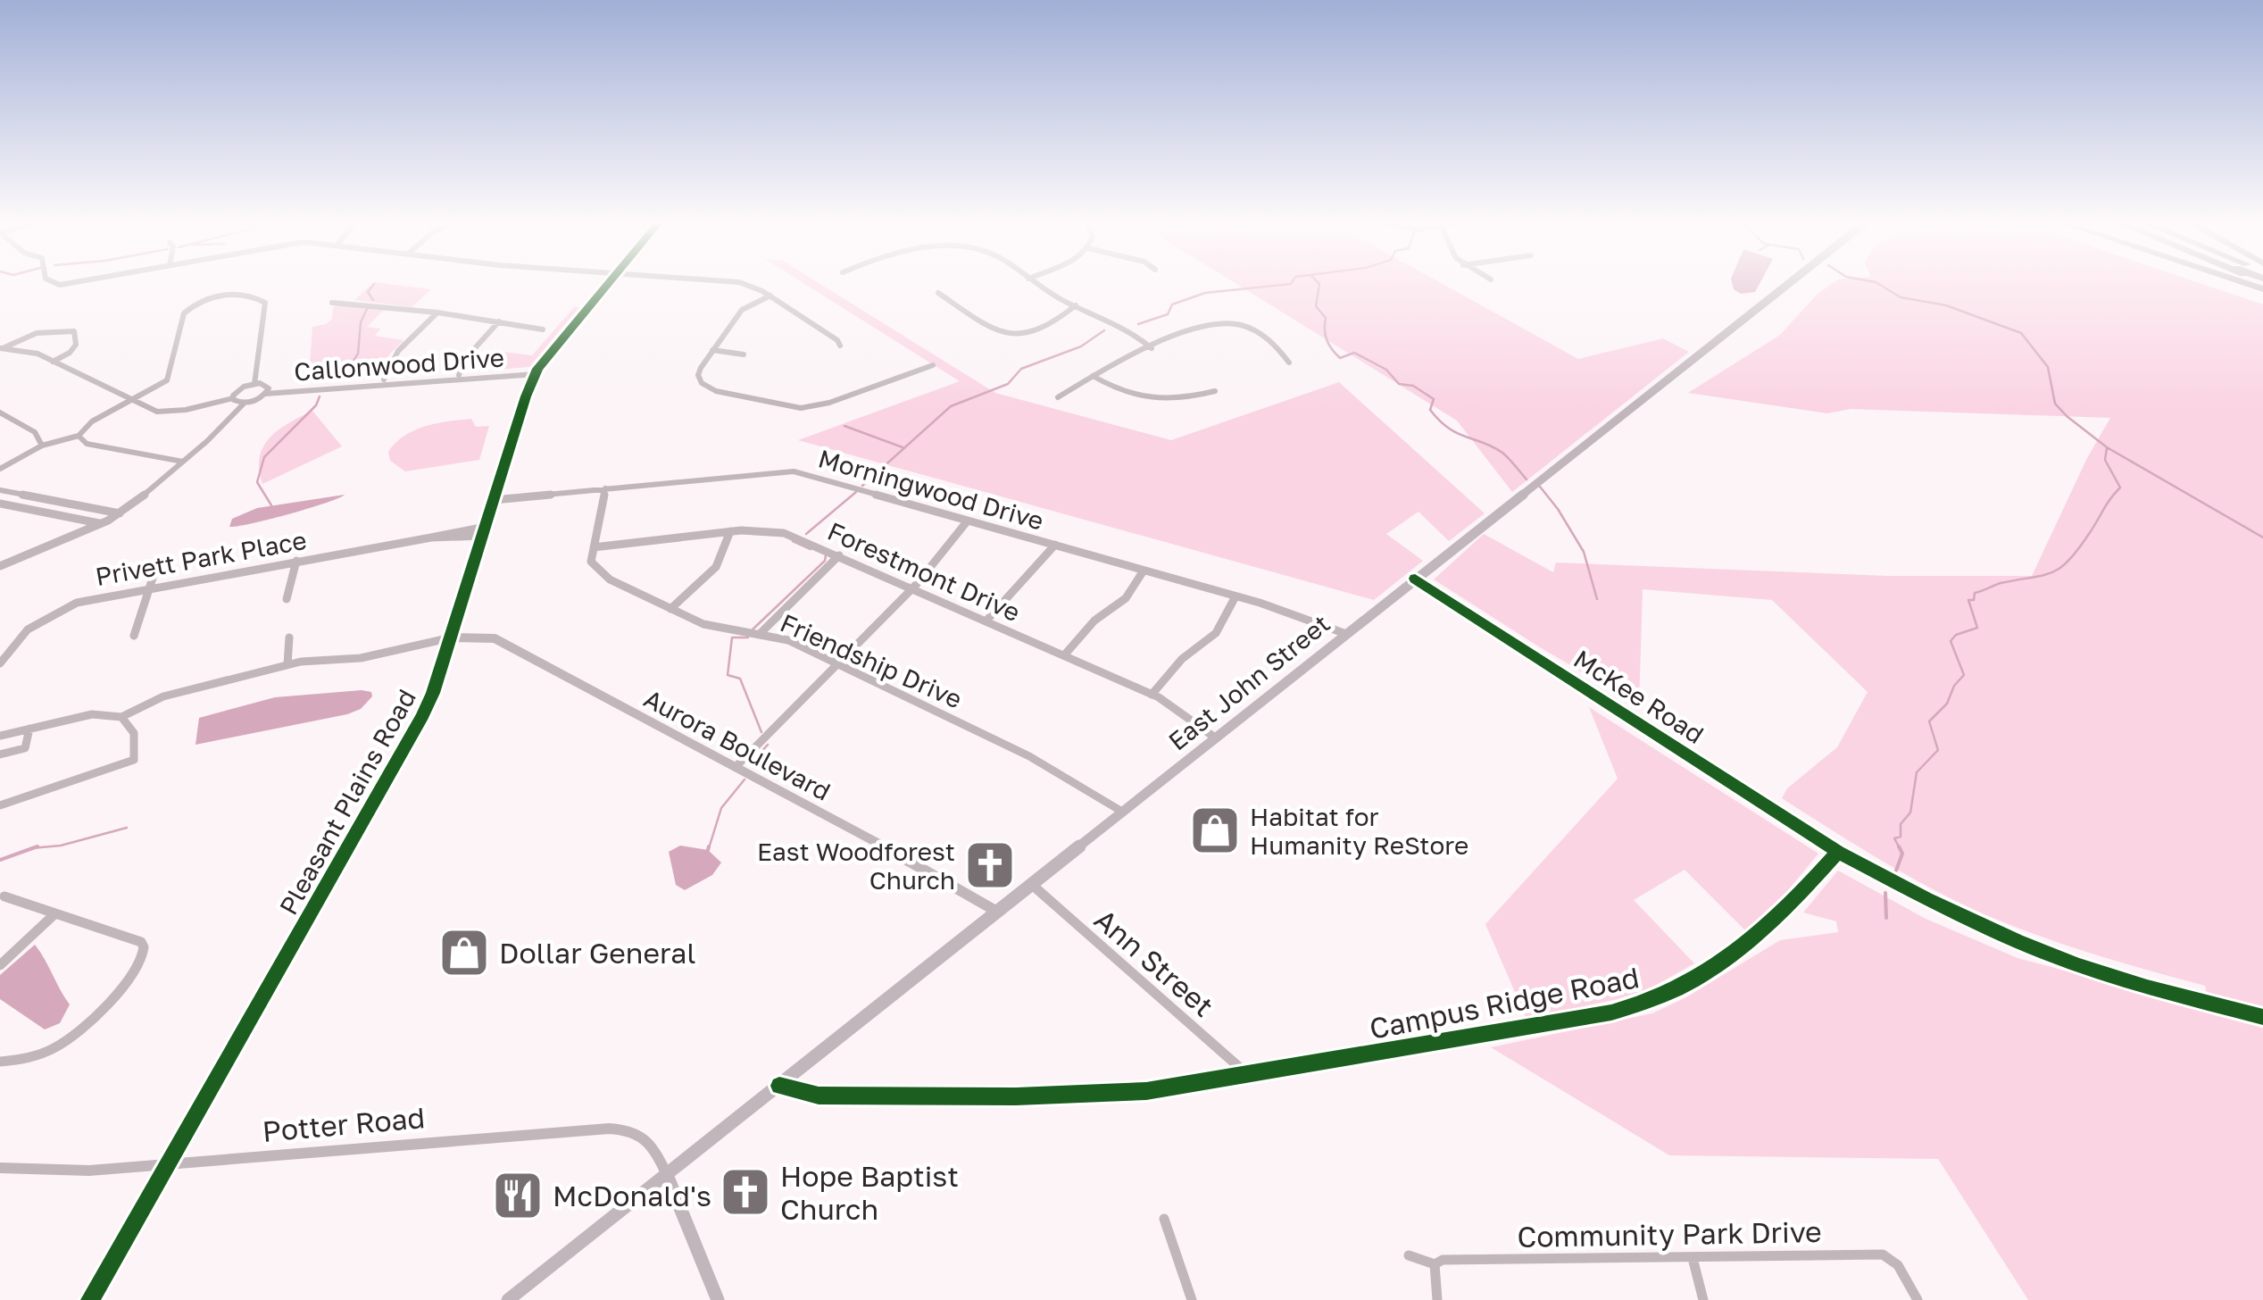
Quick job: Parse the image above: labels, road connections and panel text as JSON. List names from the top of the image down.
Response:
{
  "streets": {
    "main road": ["East John Street"],
    "street": [
      "Callonwood Drive",
      "Morningwood Drive",
      "Privett Park Place",
      "Forestmont Drive",
      "Friendship Drive",
      "McKee Road",
      "Aurora Boulevard",
      "Pleasant Plains Road",
      "Ann Street",
      "Campus Ridge Road",
      "Potter Road",
      "Community Park Drive"
    ]
  },
  "crossings": [
    ["Callonwood Drive", "Pleasant Plains Road"],
    ["Morningwood Drive", "East John Street"],
    ["Morningwood Drive", "Pleasant Plains Road"],
    ["Privett Park Place", "Pleasant Plains Road"],
    ["Forestmont Drive", "Friendship Drive"],
    ["Forestmont Drive", "East John Street"],
    ["Friendship Drive", "East John Street"],
    ["East John Street", "McKee Road"],
    ["East John Street", "Aurora Boulevard"],
    ["East John Street", "Ann Street"],
    ["East John Street", "Campus Ridge Road"],
    ["East John Street", "Potter Road"],
    ["McKee Road", "Campus Ridge Road"],
    ["Aurora Boulevard", "Pleasant Plains Road"],
    ["Pleasant Plains Road", "Potter Road"],
    ["Ann Street", "Campus Ridge Road"]
  ],
  "places": {
    "shop": ["Habitat for Humanity ReStore", "Dollar General"],
    "church": ["East Woodforest Church", "Hope Baptist Church"],
    "restaurant": ["McDonald's"]
  }
}
